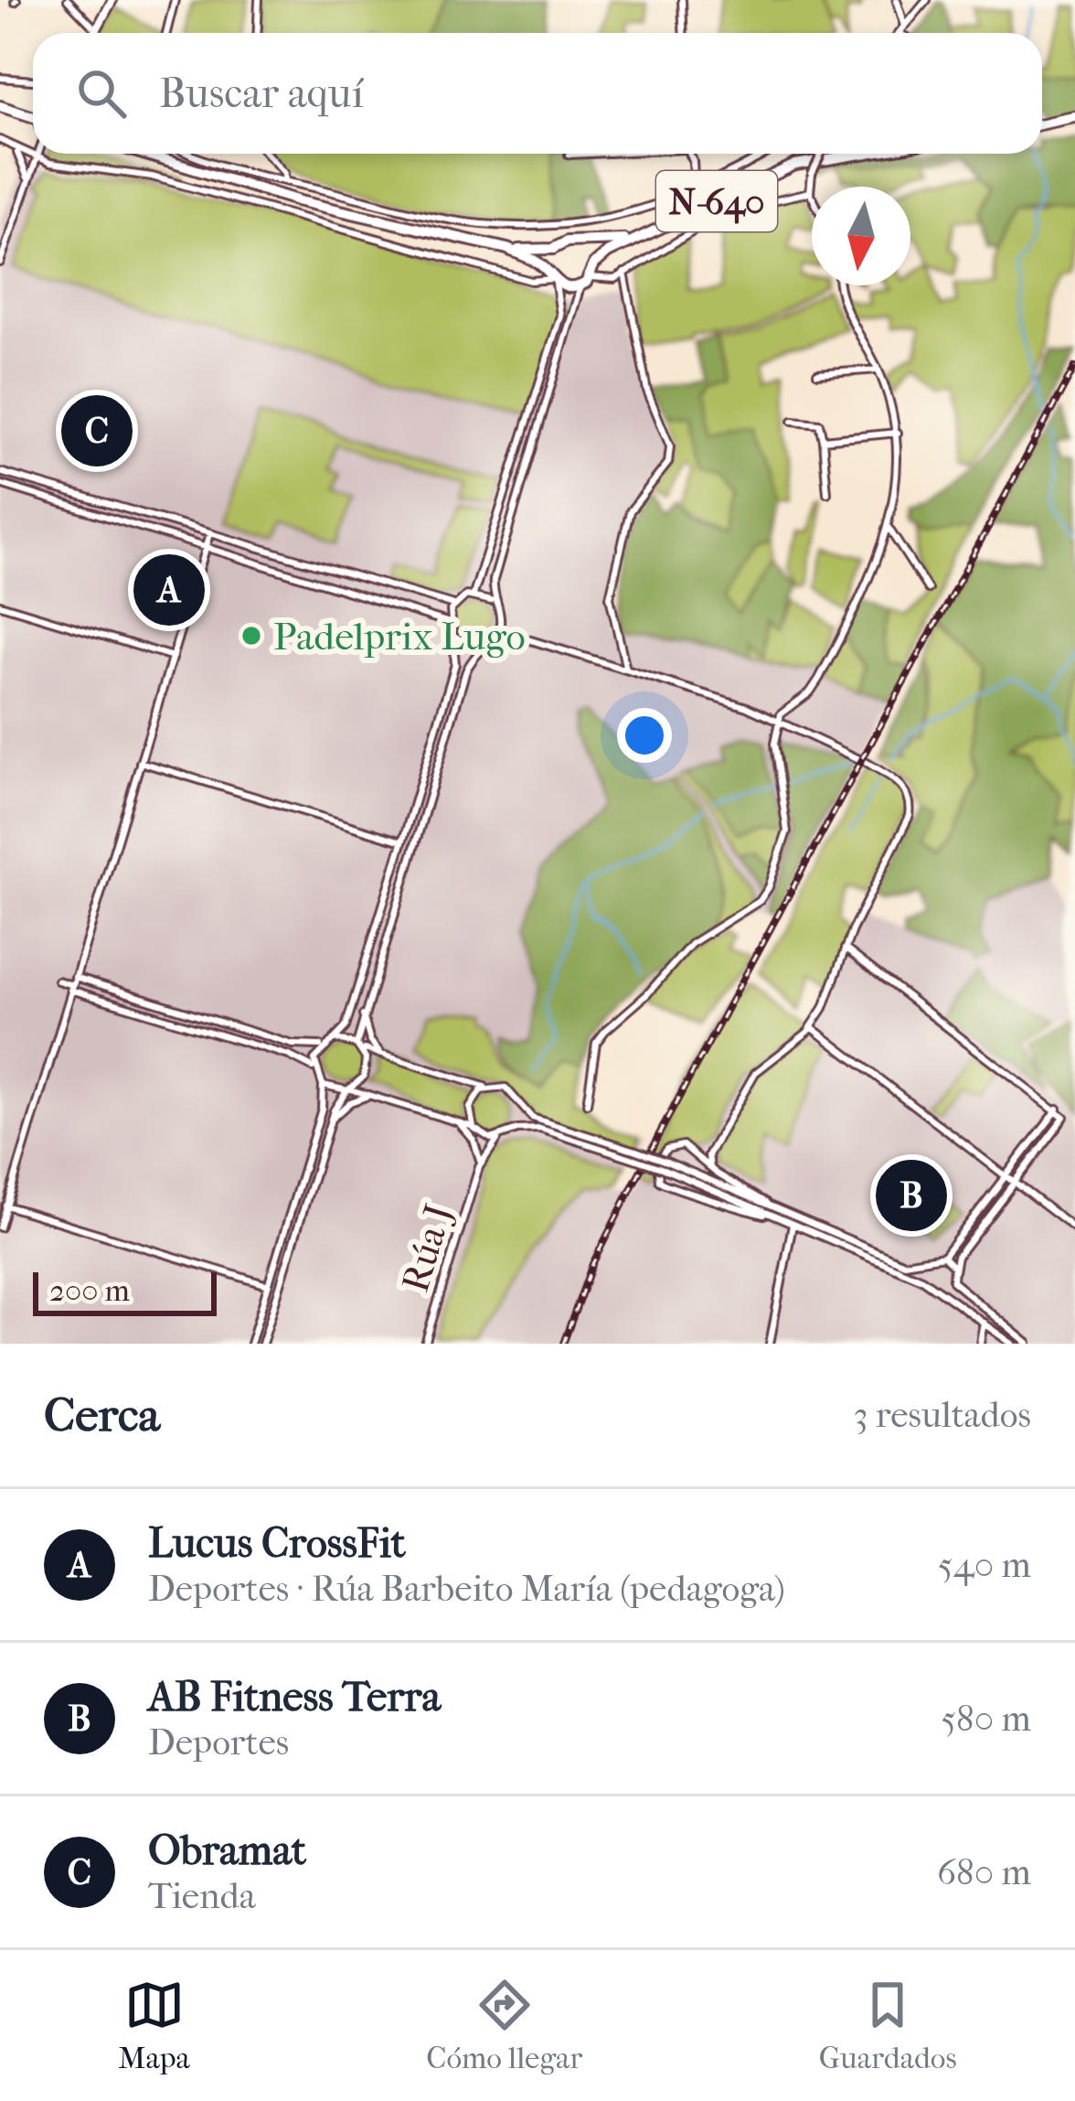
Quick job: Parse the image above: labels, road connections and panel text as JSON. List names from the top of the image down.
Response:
{
  "streets": {
    "highway": ["N-640"],
    "street": ["Rúa J"]
  },
  "places": ["Padelprix Lugo"],
  "scale_bar": "200 m",
  "north": "bottom",
  "page": {
    "search": "Buscar aquí",
    "pins": ["C", "A", "B"],
    "scale": "200 m",
    "heading": ["Cerca", "3 resultados"],
    "list": [
      {
        "mark": "A",
        "name": "Lucus CrossFit",
        "note": "Deportes · Rúa Barbeito María (pedagoga)",
        "value": "540 m"
      },
      {
        "mark": "B",
        "name": "AB Fitness Terra",
        "note": "Deportes",
        "value": "580 m"
      },
      {
        "mark": "C",
        "name": "Obramat",
        "note": "Tienda",
        "value": "680 m"
      }
    ],
    "nav": ["Mapa", "Cómo llegar", "Guardados"]
  }
}
